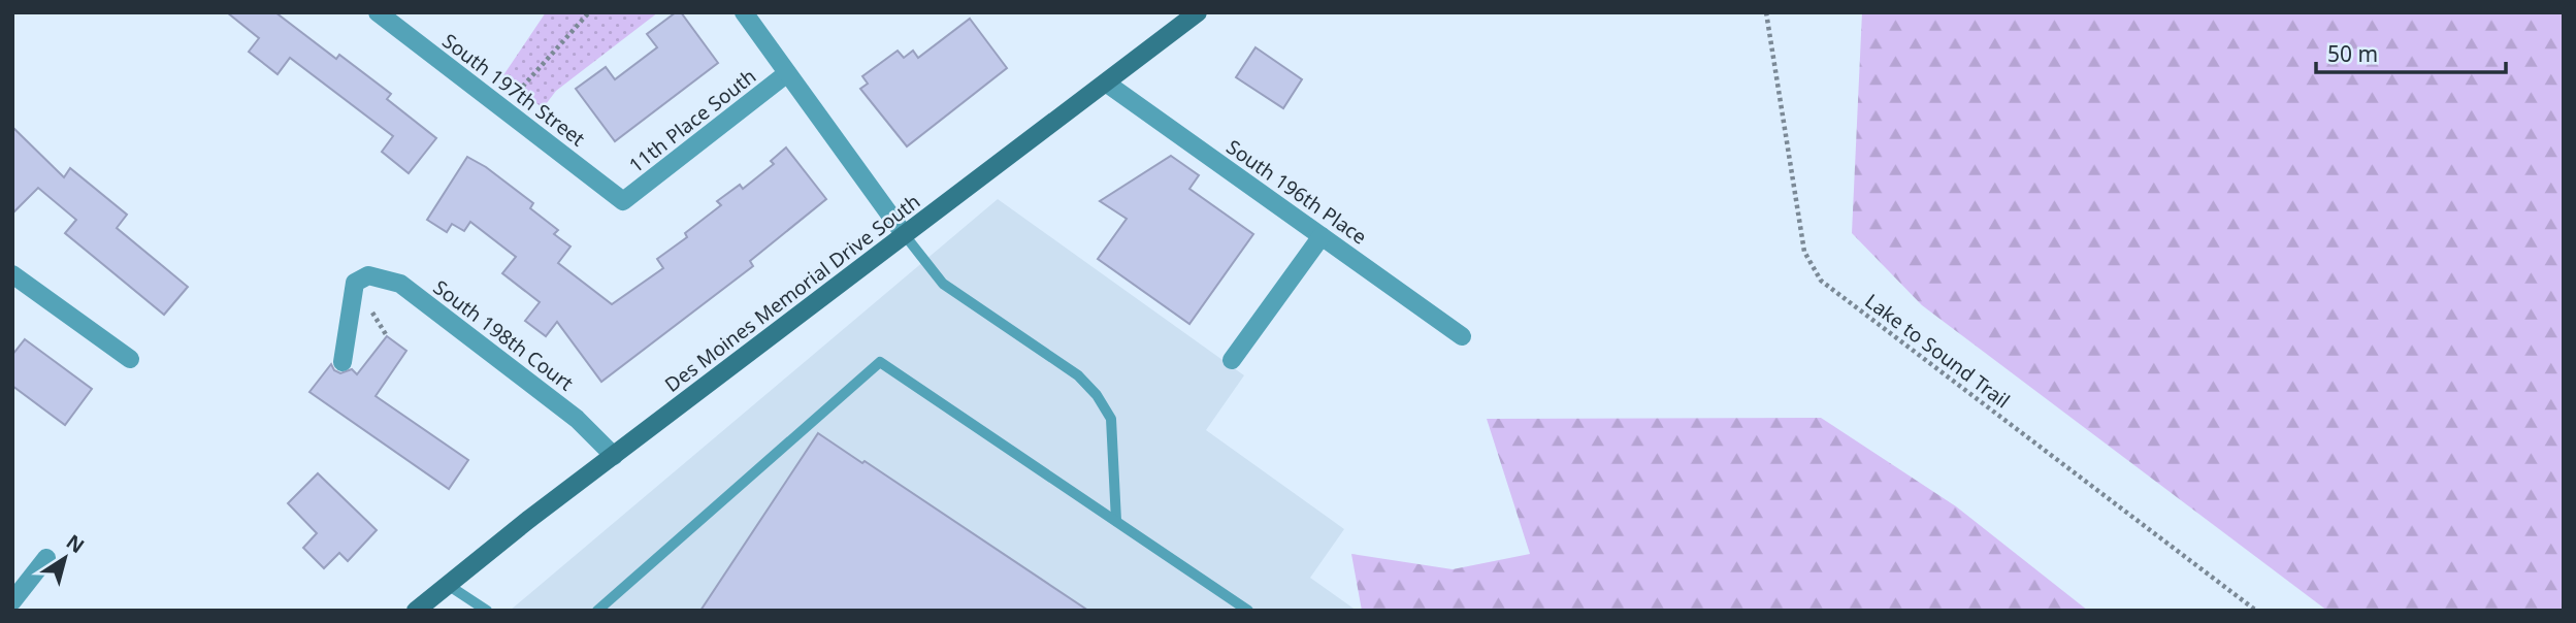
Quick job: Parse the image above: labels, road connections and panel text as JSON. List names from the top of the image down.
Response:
{
  "streets": {
    "main road": ["Des Moines Memorial Drive South"],
    "street": [
      "South 197th Street",
      "11th Place South",
      "South 196th Place",
      "South 198th Court"
    ],
    "path": ["Lake to Sound Trail"]
  },
  "crossings": [
    ["South 197th Street", "11th Place South"],
    ["South 196th Place", "Des Moines Memorial Drive South"],
    ["Des Moines Memorial Drive South", "South 198th Court"]
  ],
  "scale_bar": "50 m",
  "north": "top right"
}
